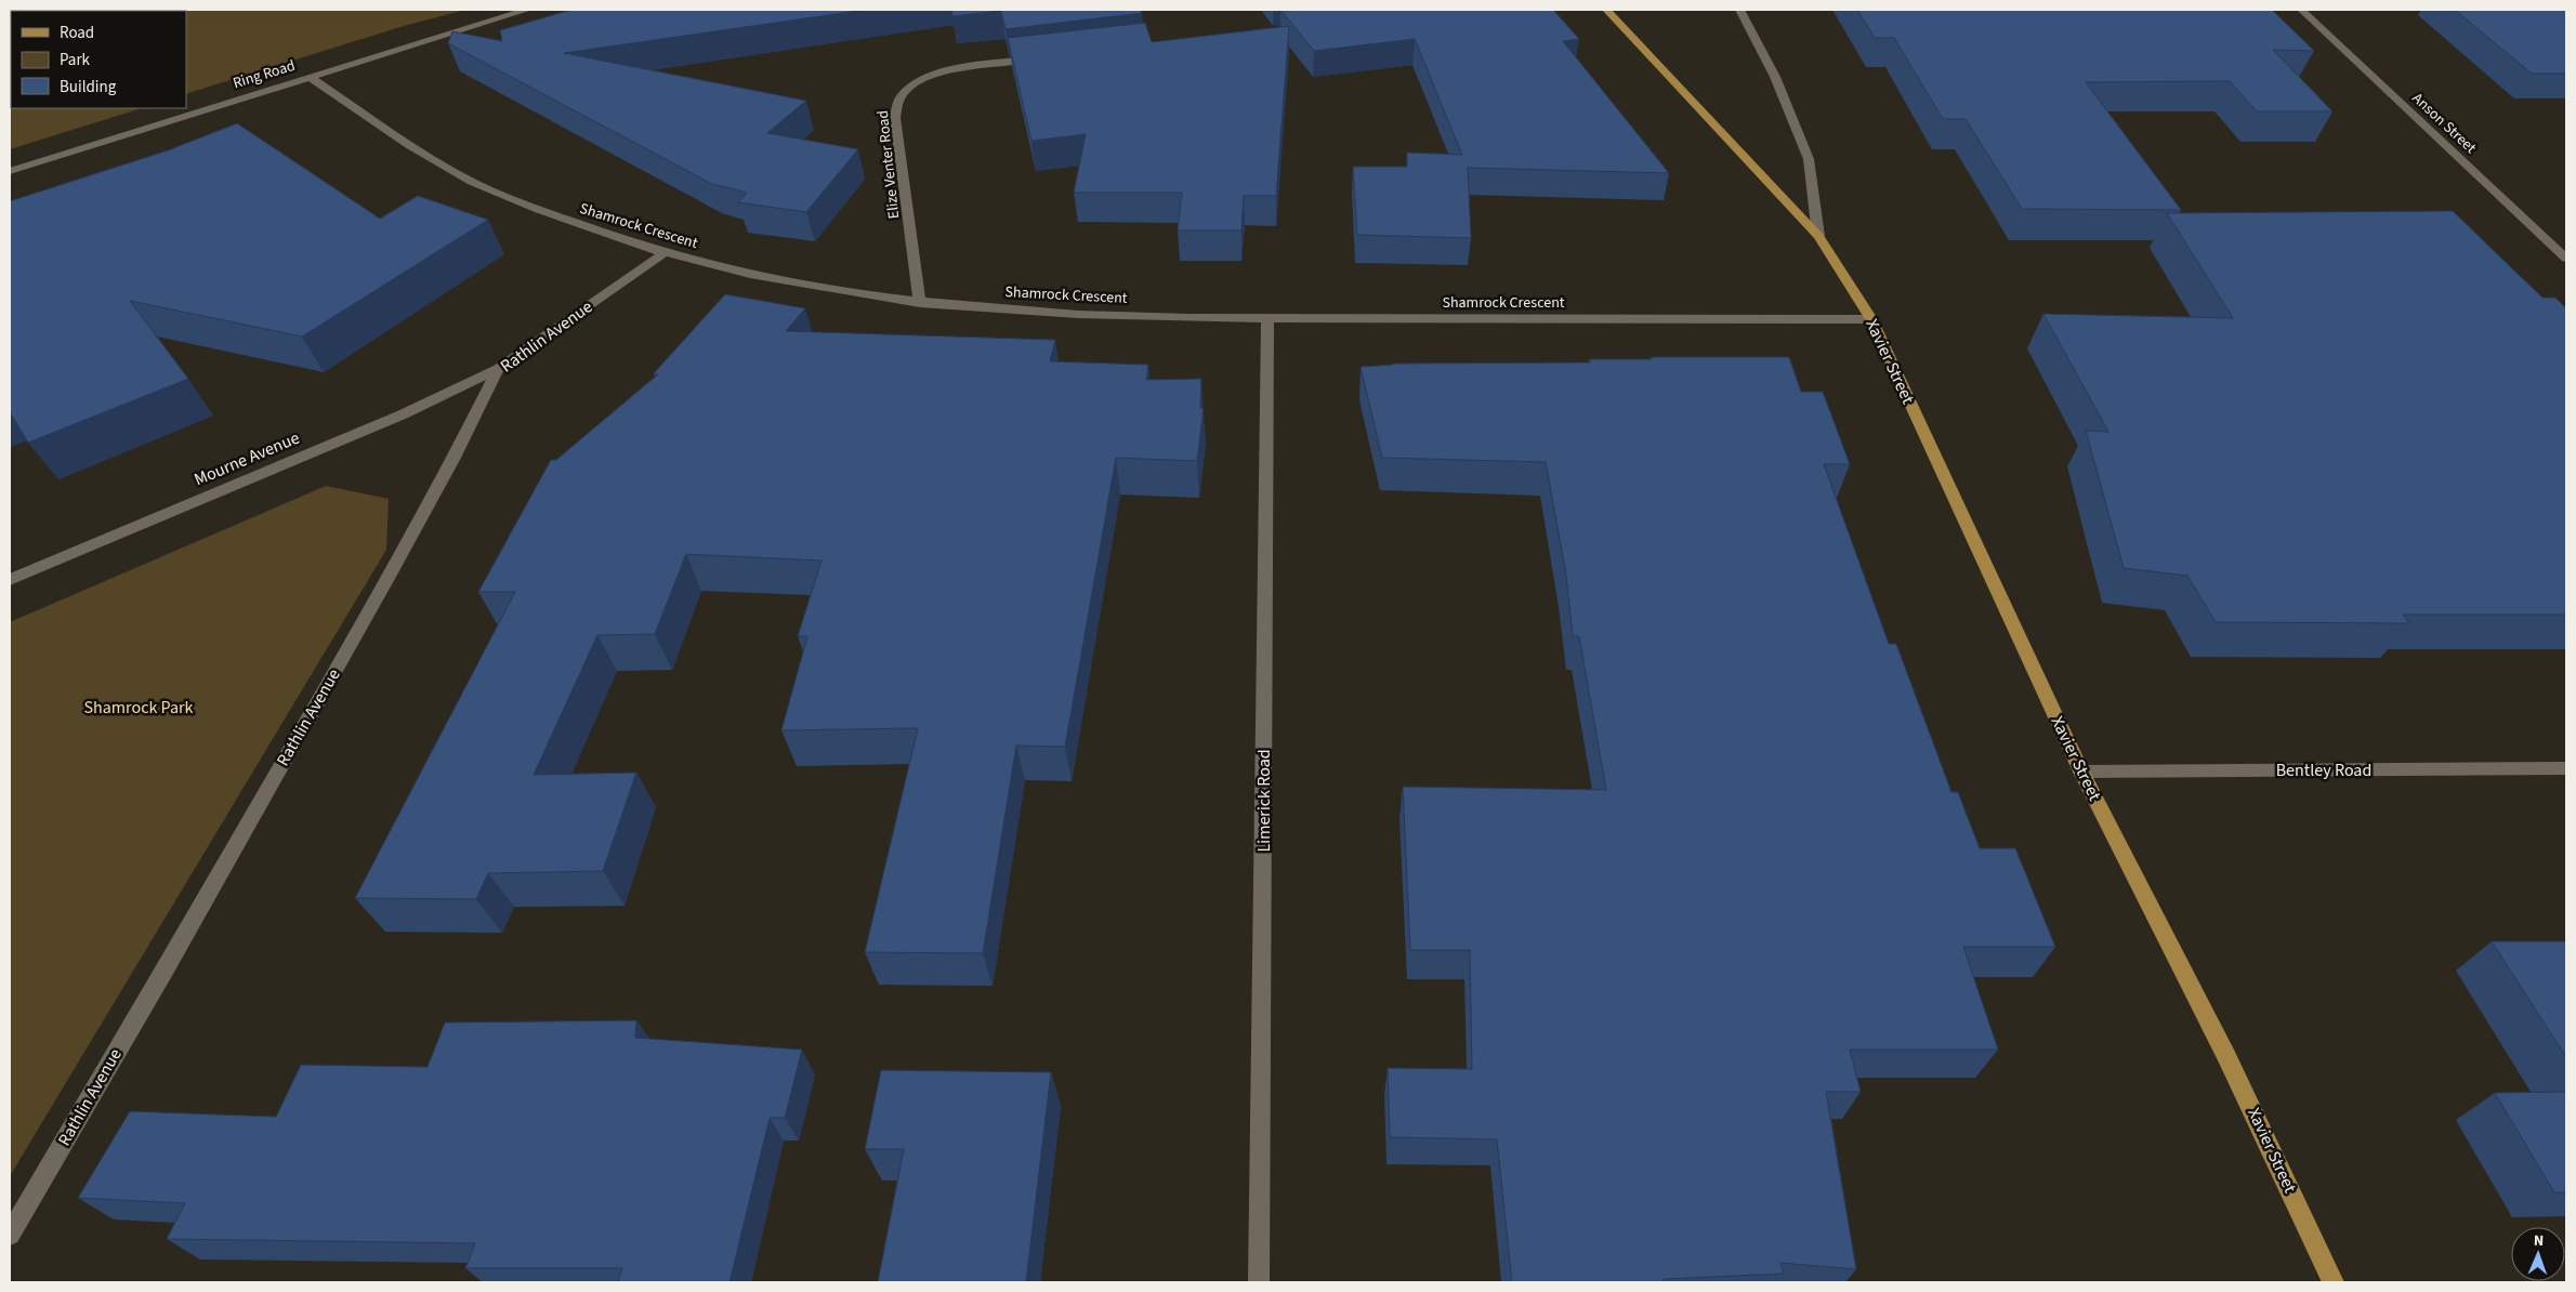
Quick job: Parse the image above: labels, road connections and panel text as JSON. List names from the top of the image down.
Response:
{
  "streets": {
    "main road": ["Xavier Street"],
    "street": [
      "Ring Road",
      "Anson Street",
      "Elize Venter Road",
      "Shamrock Crescent",
      "Rathlin Avenue",
      "Mourne Avenue",
      "Bentley Road",
      "Limerick Road"
    ]
  },
  "crossings": [
    ["Ring Road", "Shamrock Crescent"],
    ["Elize Venter Road", "Shamrock Crescent"],
    ["Shamrock Crescent", "Rathlin Avenue"],
    ["Shamrock Crescent", "Xavier Street"],
    ["Shamrock Crescent", "Limerick Road"],
    ["Rathlin Avenue", "Mourne Avenue"],
    ["Xavier Street", "Bentley Road"]
  ],
  "parks": ["Shamrock Park"],
  "legend": ["Road", "Park", "Building"],
  "north": "top"
}
